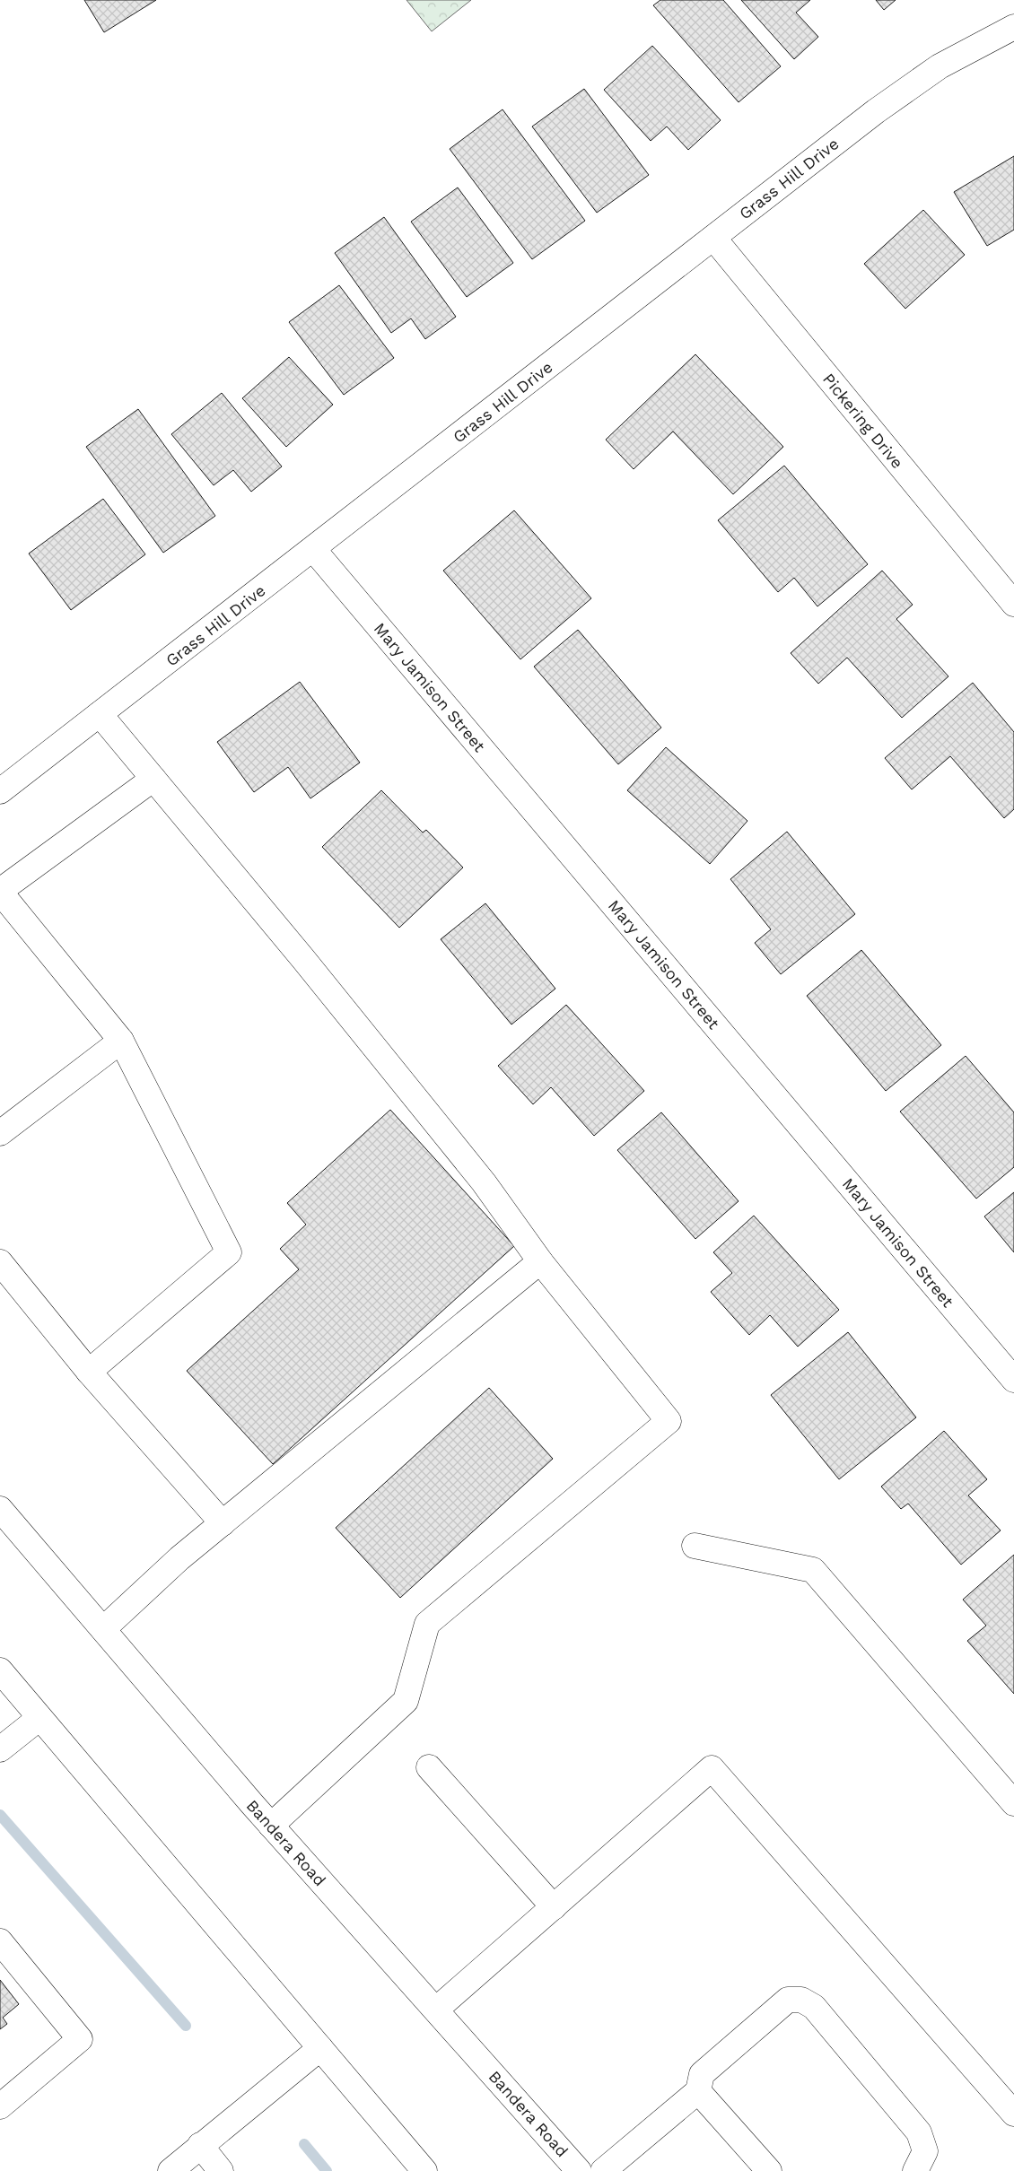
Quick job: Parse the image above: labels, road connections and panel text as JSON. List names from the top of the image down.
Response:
{
  "streets": {
    "street": [
      "Grass Hill Drive",
      "Pickering Drive",
      "Mary Jamison Street",
      "Bandera Road"
    ]
  },
  "crossings": [
    ["Grass Hill Drive", "Pickering Drive"],
    ["Grass Hill Drive", "Mary Jamison Street"]
  ]
}
